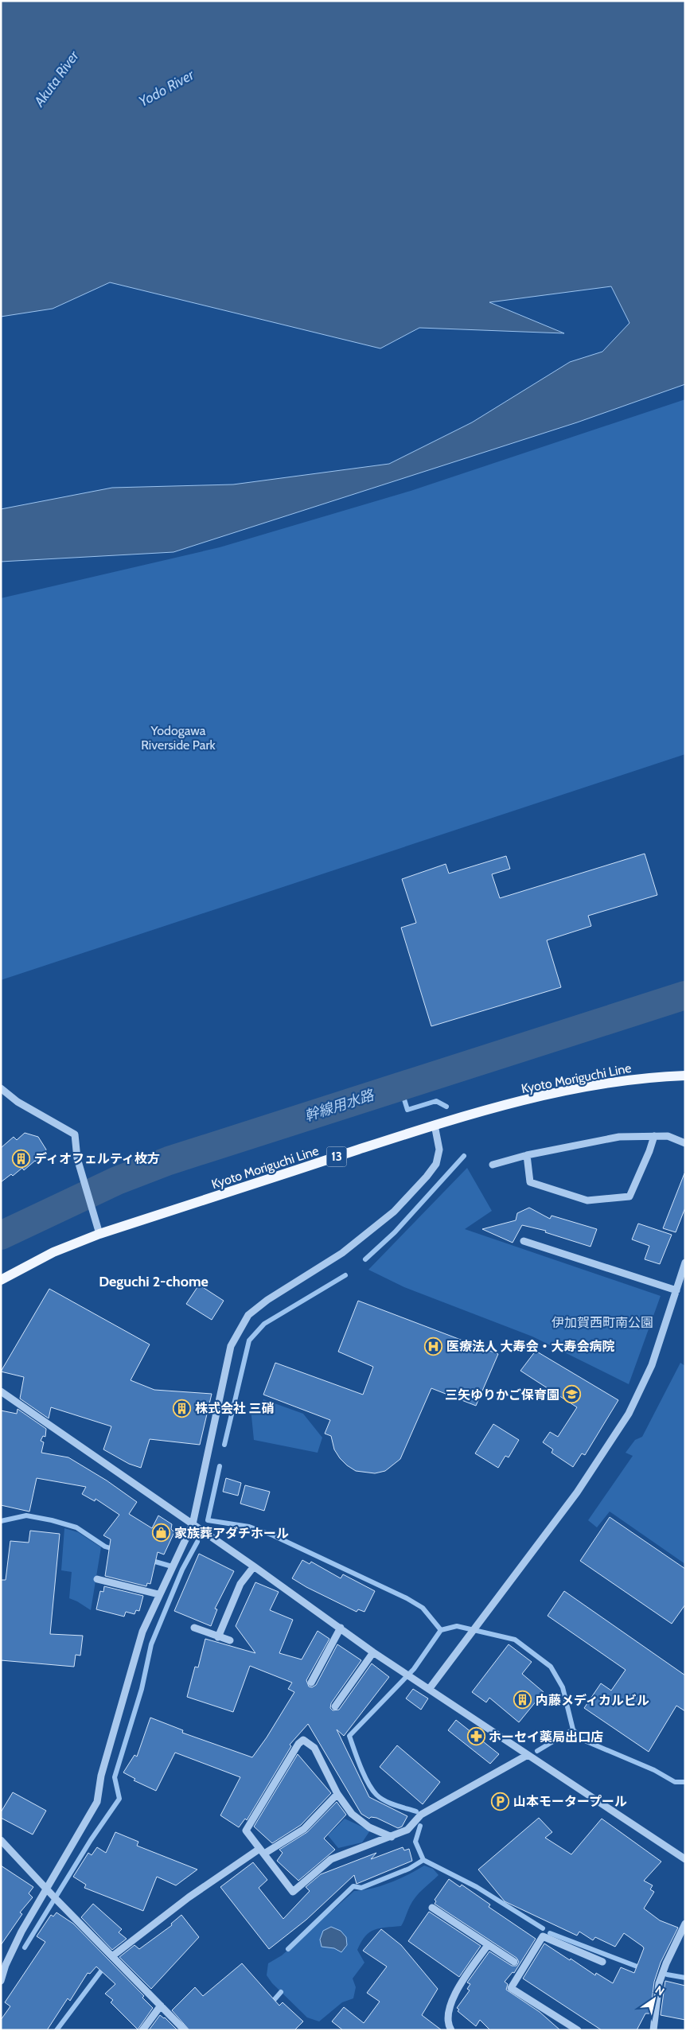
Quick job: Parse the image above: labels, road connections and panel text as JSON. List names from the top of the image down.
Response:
{
  "streets": {
    "main road": ["Kyoto Moriguchi Line", "13"]
  },
  "districts": ["Deguchi 2-chome"],
  "water": ["Akuta River", "Yodo River", "幹線用水路"],
  "parks": ["Yodogawa Riverside Park", "伊加賀西町南公園"],
  "places": {
    "building": ["ディオフェルティ枚方", "株式会社 三硝", "内藤メディカルビル"],
    "hospital": ["医療法人 大寿会・大寿会病院"],
    "school or university": ["三矢ゆりかご保育園"],
    "shop": ["家族葬アダチホール"],
    "pharmacy": ["ホーセイ薬局出口店"],
    "parking": ["山本モータープール"]
  },
  "north": "top right"
}
